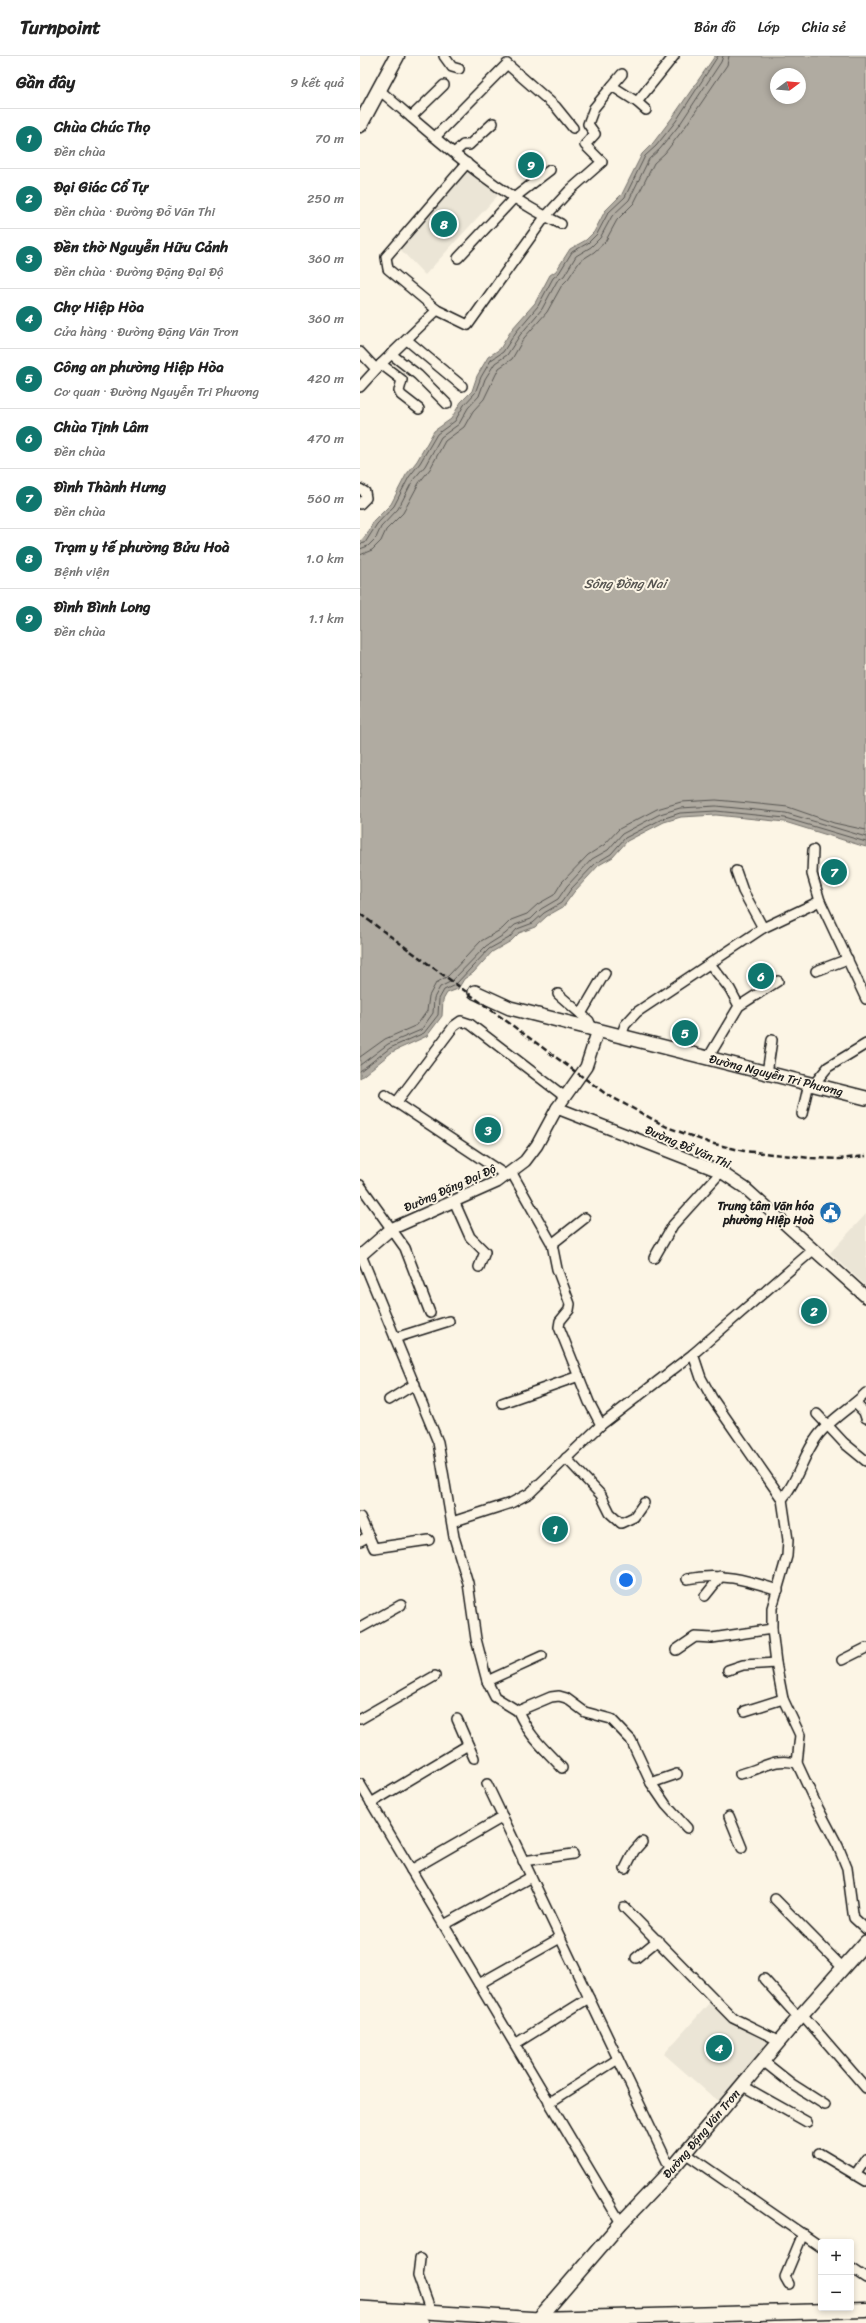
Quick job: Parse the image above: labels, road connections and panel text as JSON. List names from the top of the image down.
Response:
{
  "streets": {
    "main road": ["Đường Nguyễn Tri Phương", "Đường Đặng Văn Trơn"],
    "street": ["Đường Đỗ Văn Thi", "Đường Đặng Đại Độ"]
  },
  "crossings": [
    ["Đường Nguyễn Tri Phương", "Đường Đặng Đại Độ"],
    ["Đường Đỗ Văn Thi", "Đường Đặng Đại Độ"]
  ],
  "water": ["Sông Đồng Nai"],
  "places": {
    "public building": ["Trung tâm Văn hóa phường Hiệp Hoà"]
  },
  "north": "right",
  "page": {
    "header": "Turnpoint",
    "nav": ["Bản đồ", "Lớp", "Chia sẻ"],
    "heading": ["Gần đây", "9 kết quả"],
    "list": [
      {
        "mark": "1",
        "name": "Chùa Chúc Thọ",
        "note": "Đền chùa",
        "value": "70 m"
      },
      {
        "mark": "2",
        "name": "Đại Giác Cổ Tự",
        "note": "Đền chùa · Đường Đỗ Văn Thi",
        "value": "250 m"
      },
      {
        "mark": "3",
        "name": "Đền thờ Nguyễn Hữu Cảnh",
        "note": "Đền chùa · Đường Đặng Đại Độ",
        "value": "360 m"
      },
      {
        "mark": "4",
        "name": "Chợ Hiệp Hòa",
        "note": "Cửa hàng · Đường Đặng Văn Trơn",
        "value": "360 m"
      },
      {
        "mark": "5",
        "name": "Công an phường Hiệp Hòa",
        "note": "Cơ quan · Đường Nguyễn Tri Phương",
        "value": "420 m"
      },
      {
        "mark": "6",
        "name": "Chùa Tịnh Lâm",
        "note": "Đền chùa",
        "value": "470 m"
      },
      {
        "mark": "7",
        "name": "Đình Thành Hưng",
        "note": "Đền chùa",
        "value": "560 m"
      },
      {
        "mark": "8",
        "name": "Trạm y tế phường Bửu Hoà",
        "note": "Bệnh viện",
        "value": "1.0 km"
      },
      {
        "mark": "9",
        "name": "Đình Bình Long",
        "note": "Đền chùa",
        "value": "1.1 km"
      }
    ],
    "pins": [
      "9",
      "8",
      "7",
      "6",
      "5",
      "3",
      "2",
      "1",
      "4"
    ],
    "map_buttons": ["+", "−"]
  }
}
